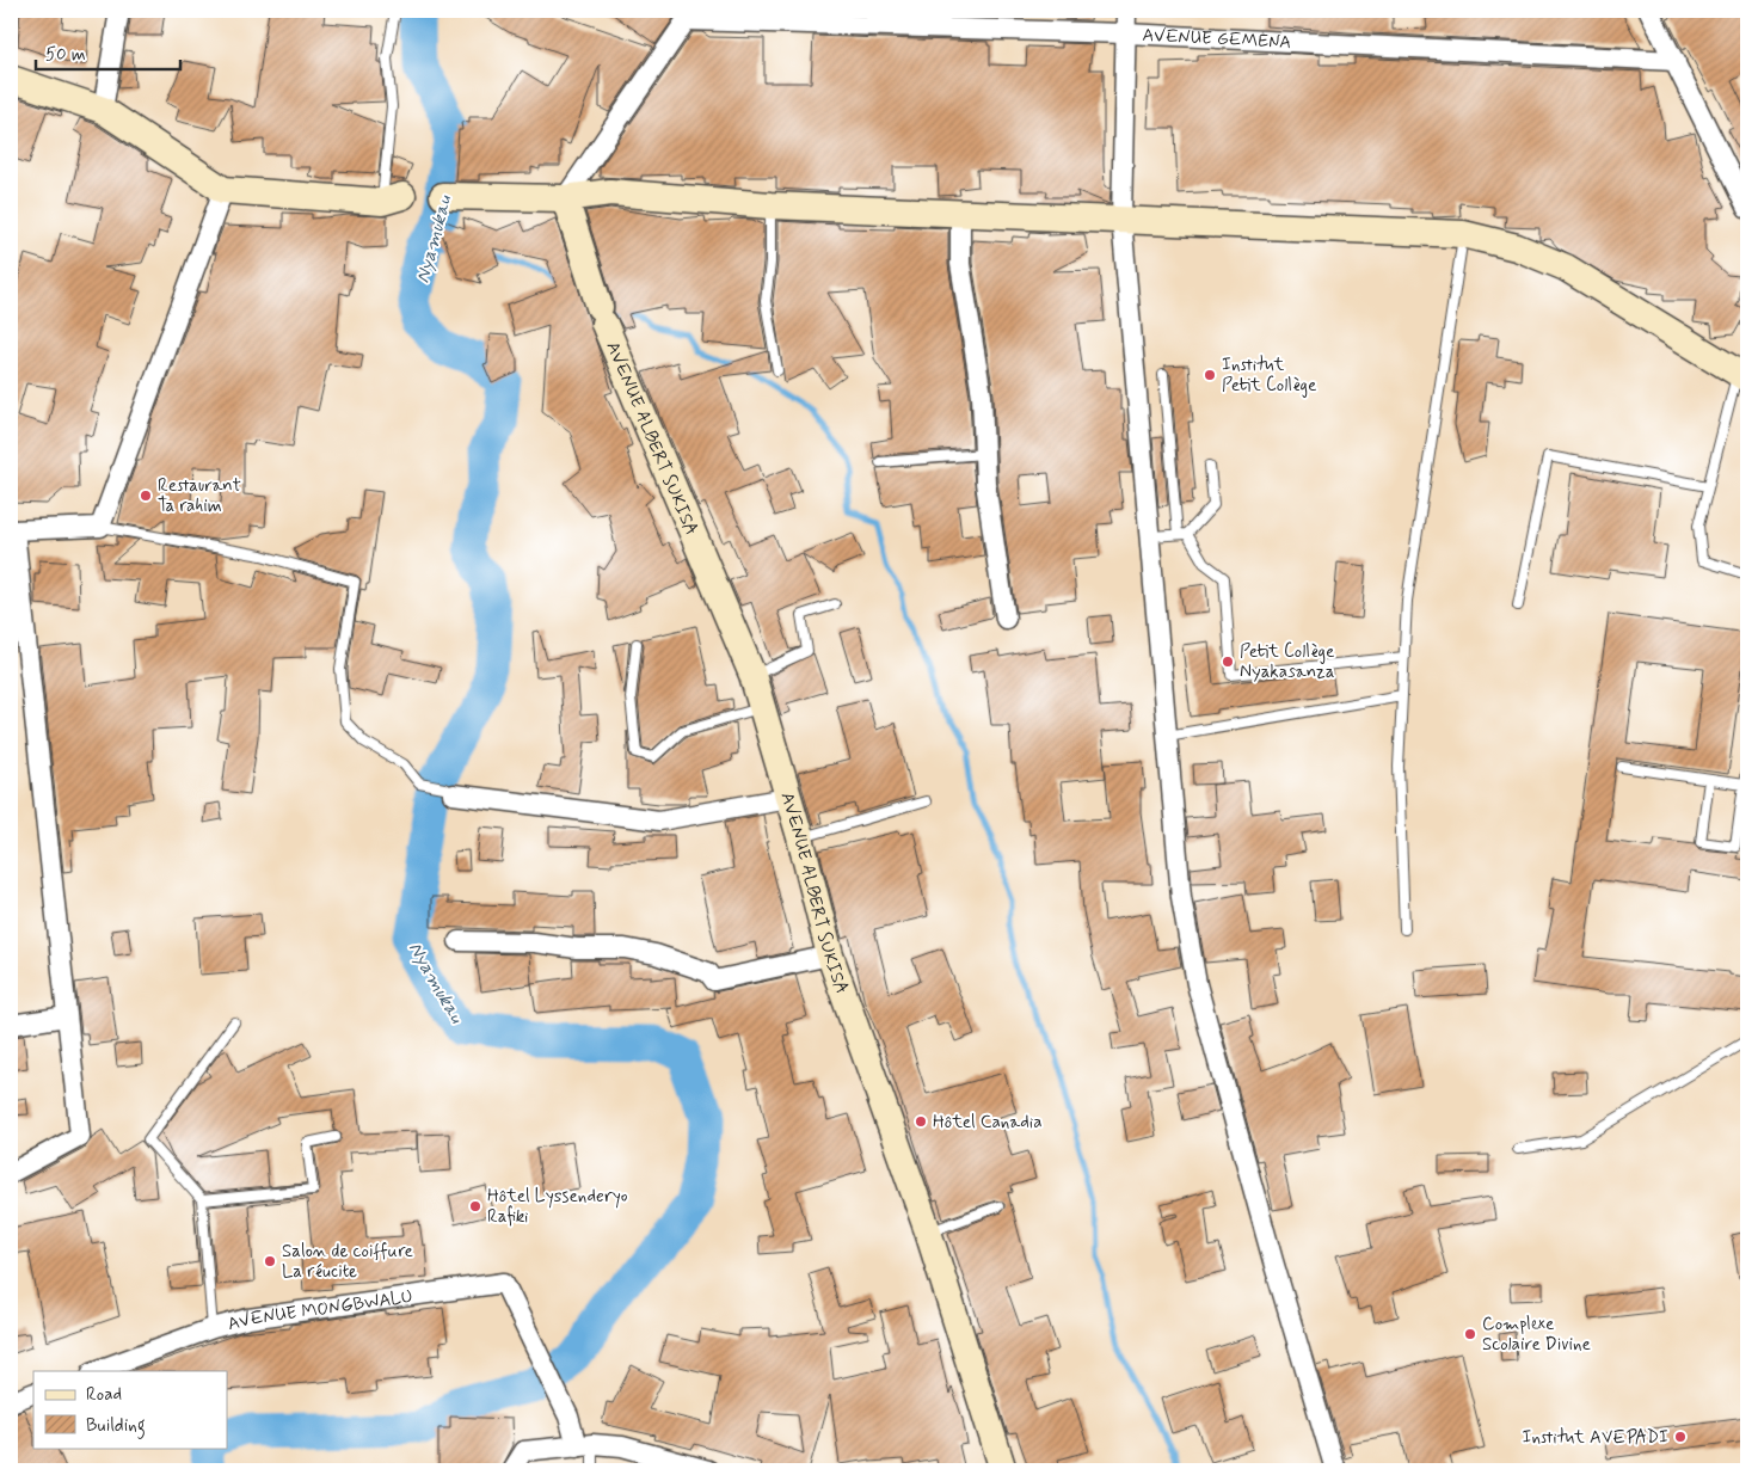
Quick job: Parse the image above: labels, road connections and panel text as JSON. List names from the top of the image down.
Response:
{
  "streets": {
    "street": ["AVENUE GEMENA", "AVENUE ALBERT SUKISA", "AVENUE MONGBWALU"]
  },
  "water": ["Nyamukau"],
  "places": [
    "Institut Petit Collège",
    "Restaurant Ta rahim",
    "Petit Collège Nyakasanza",
    "Hôtel Canadia",
    "Hôtel Lyssenderyo Rafiki",
    "Salon de coiffure La réucite",
    "Complexe Scolaire Divine",
    "Institut AVEPADI"
  ],
  "legend": ["Road", "Building"],
  "scale_bar": "50 m"
}
